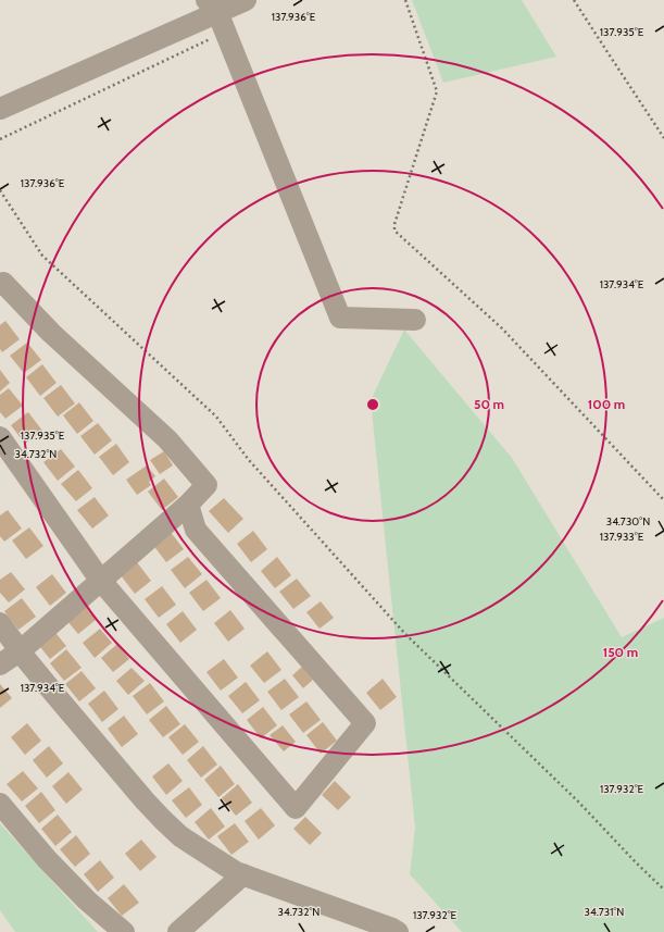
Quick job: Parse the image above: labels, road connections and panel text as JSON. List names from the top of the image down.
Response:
{
  "coordinates": [
    "137.936°E",
    "137.935°E",
    "137.934°E",
    "34.732°N",
    "34.730°N",
    "137.933°E",
    "137.932°E",
    "34.731°N"
  ],
  "rings": ["50 m", "100 m", "150 m"]
}
